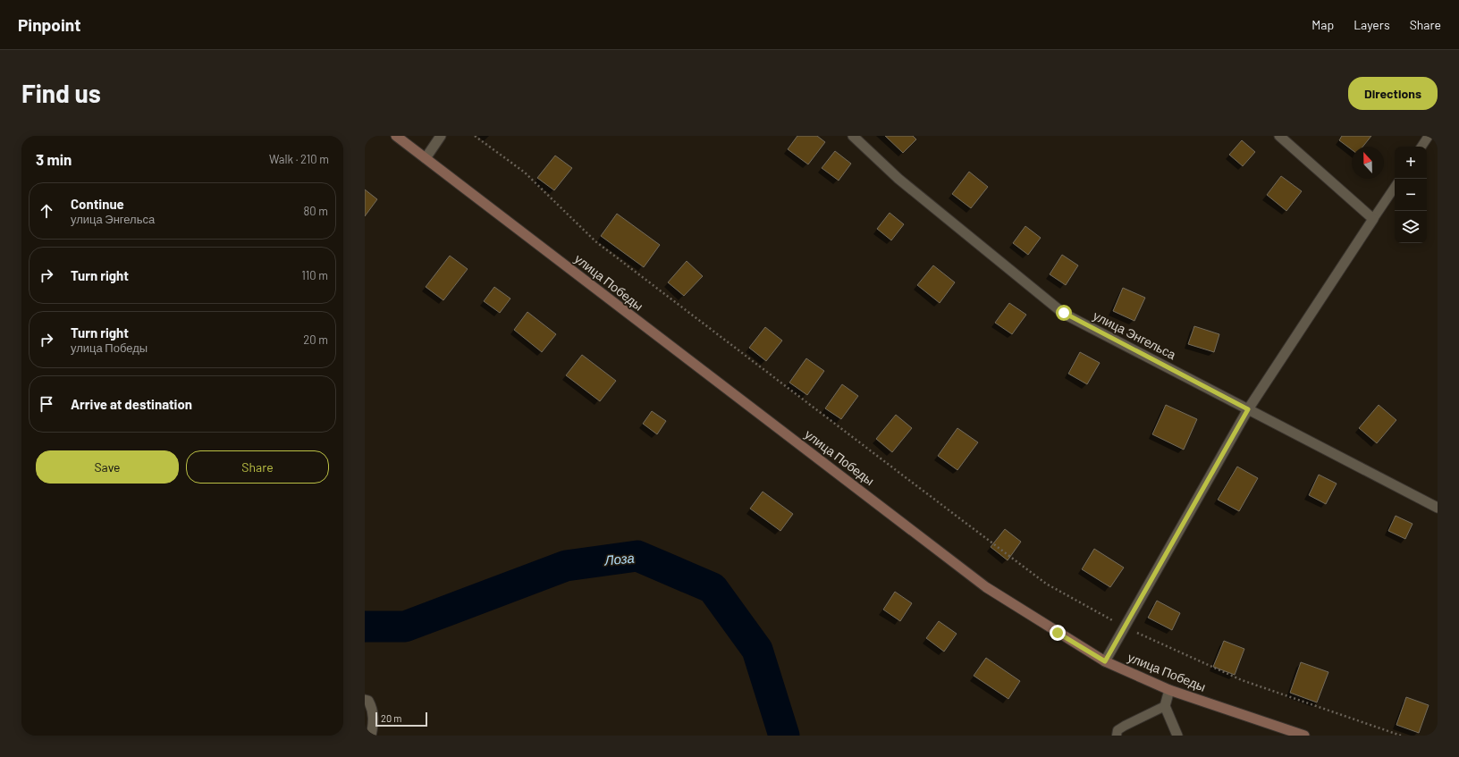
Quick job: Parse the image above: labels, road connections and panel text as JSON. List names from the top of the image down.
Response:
{
  "streets": {
    "main road": ["улица Победы"],
    "street": ["улица Энгельса"]
  },
  "water": ["Лоза"],
  "scale_bar": "20 m",
  "north": "top",
  "page": {
    "header": "Pinpoint",
    "nav": ["Map", "Layers", "Share"],
    "buttons": [
      "Directions",
      ["Save", "Share"]
    ],
    "title": "Find us",
    "heading": ["3 min", "Walk · 210 m"],
    "map_buttons": ["+", "−"],
    "list": [
      ["Continue", "улица Энгельса", "80 m"],
      ["Turn right", "110 m"],
      ["Turn right", "улица Победы", "20 m"],
      "Arrive at destination"
    ],
    "scale": "20 m"
  }
}
